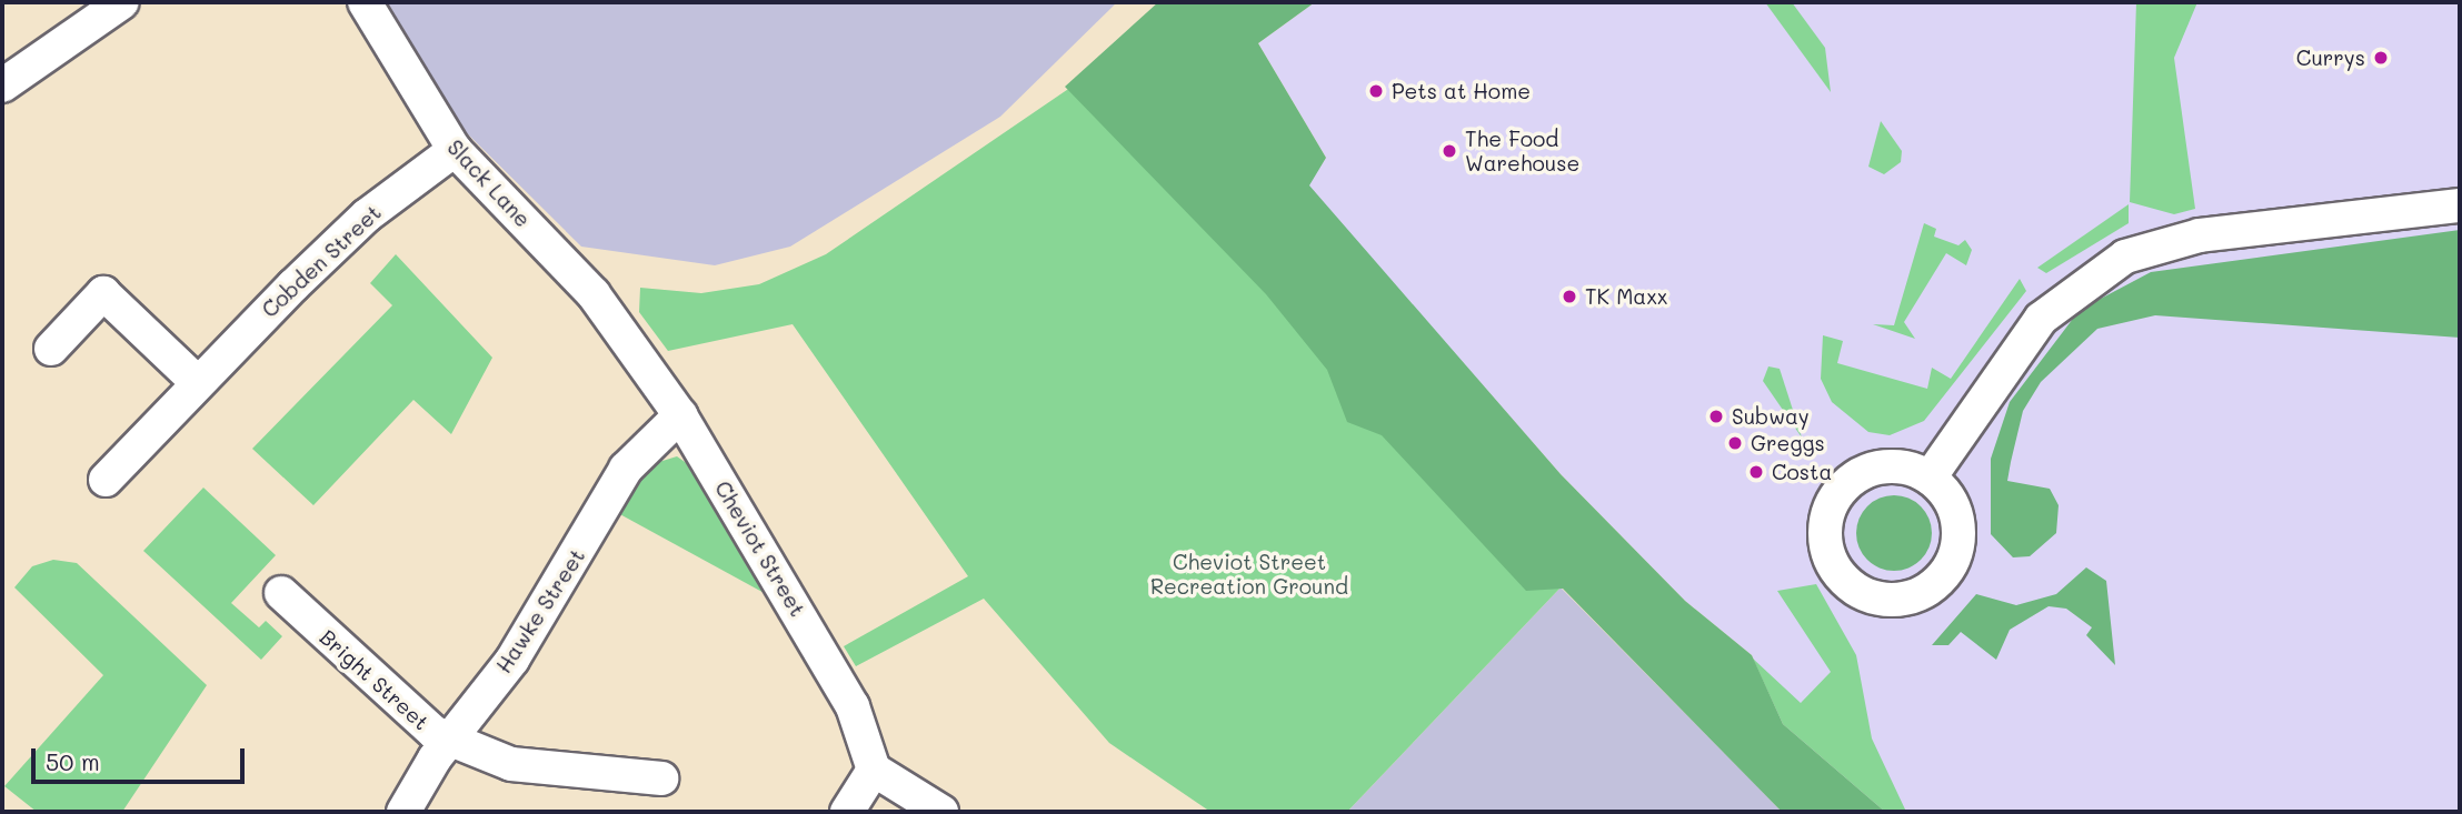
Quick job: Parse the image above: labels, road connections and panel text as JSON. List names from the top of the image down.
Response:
{
  "streets": {
    "street": [
      "Slack Lane",
      "Cobden Street",
      "Cheviot Street",
      "Hawke Street",
      "Bright Street"
    ]
  },
  "crossings": [
    ["Slack Lane", "Cobden Street"],
    ["Slack Lane", "Cheviot Street"],
    ["Cheviot Street", "Hawke Street"],
    ["Hawke Street", "Bright Street"]
  ],
  "parks": ["Cheviot Street Recreation Ground"],
  "places": [
    "Currys",
    "Pets at Home",
    "The Food Warehouse",
    "TK Maxx",
    "Subway",
    "Greggs",
    "Costa"
  ],
  "scale_bar": "50 m"
}
